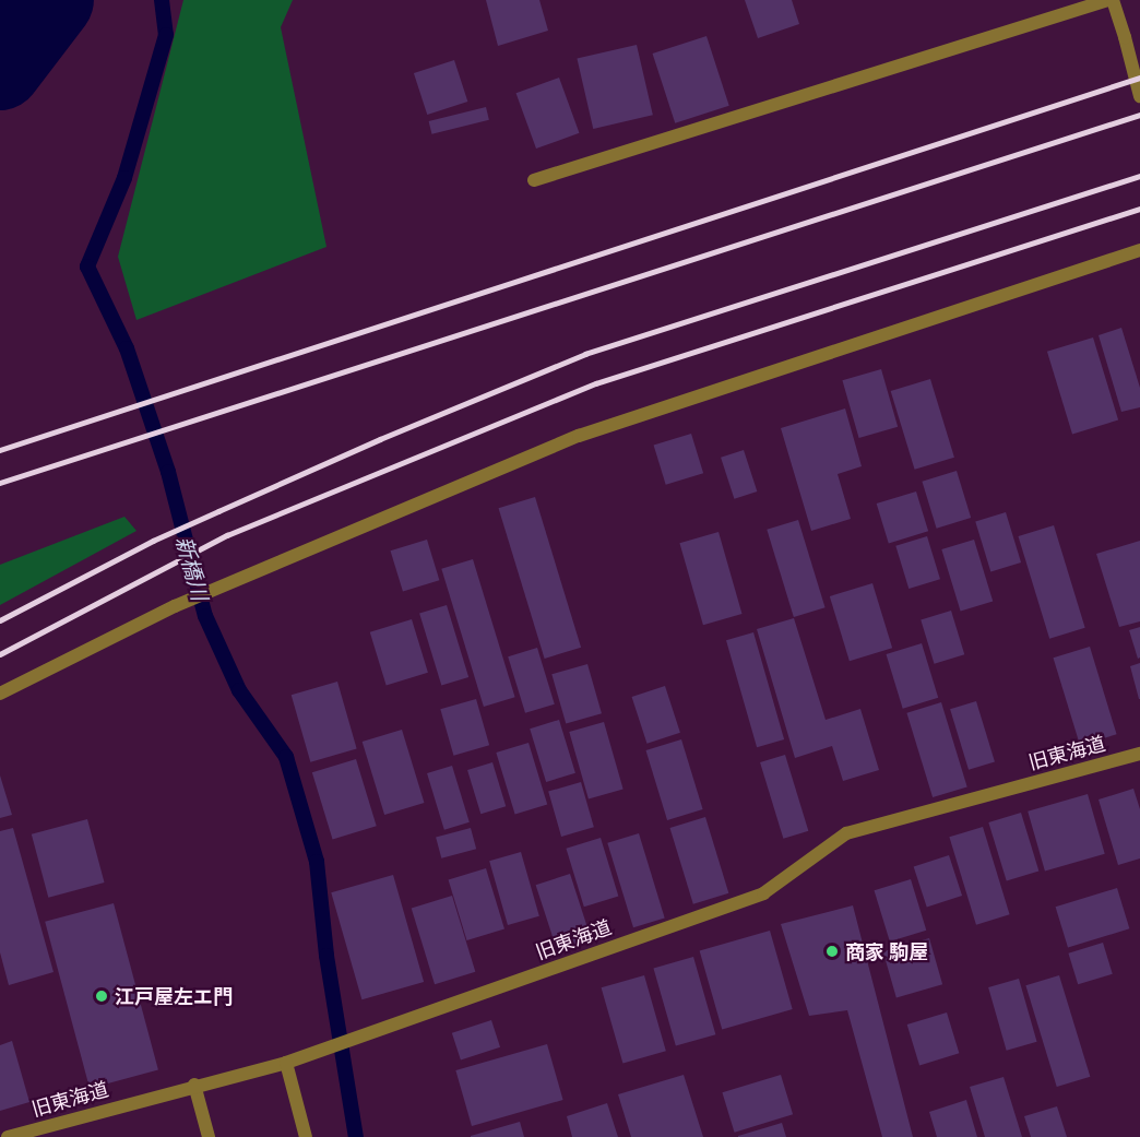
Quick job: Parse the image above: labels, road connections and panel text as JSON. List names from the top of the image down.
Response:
{
  "streets": {
    "street": ["旧東海道"]
  },
  "water": ["新橋川"],
  "places": ["商家 駒屋", "江戸屋左エ門"]
}
